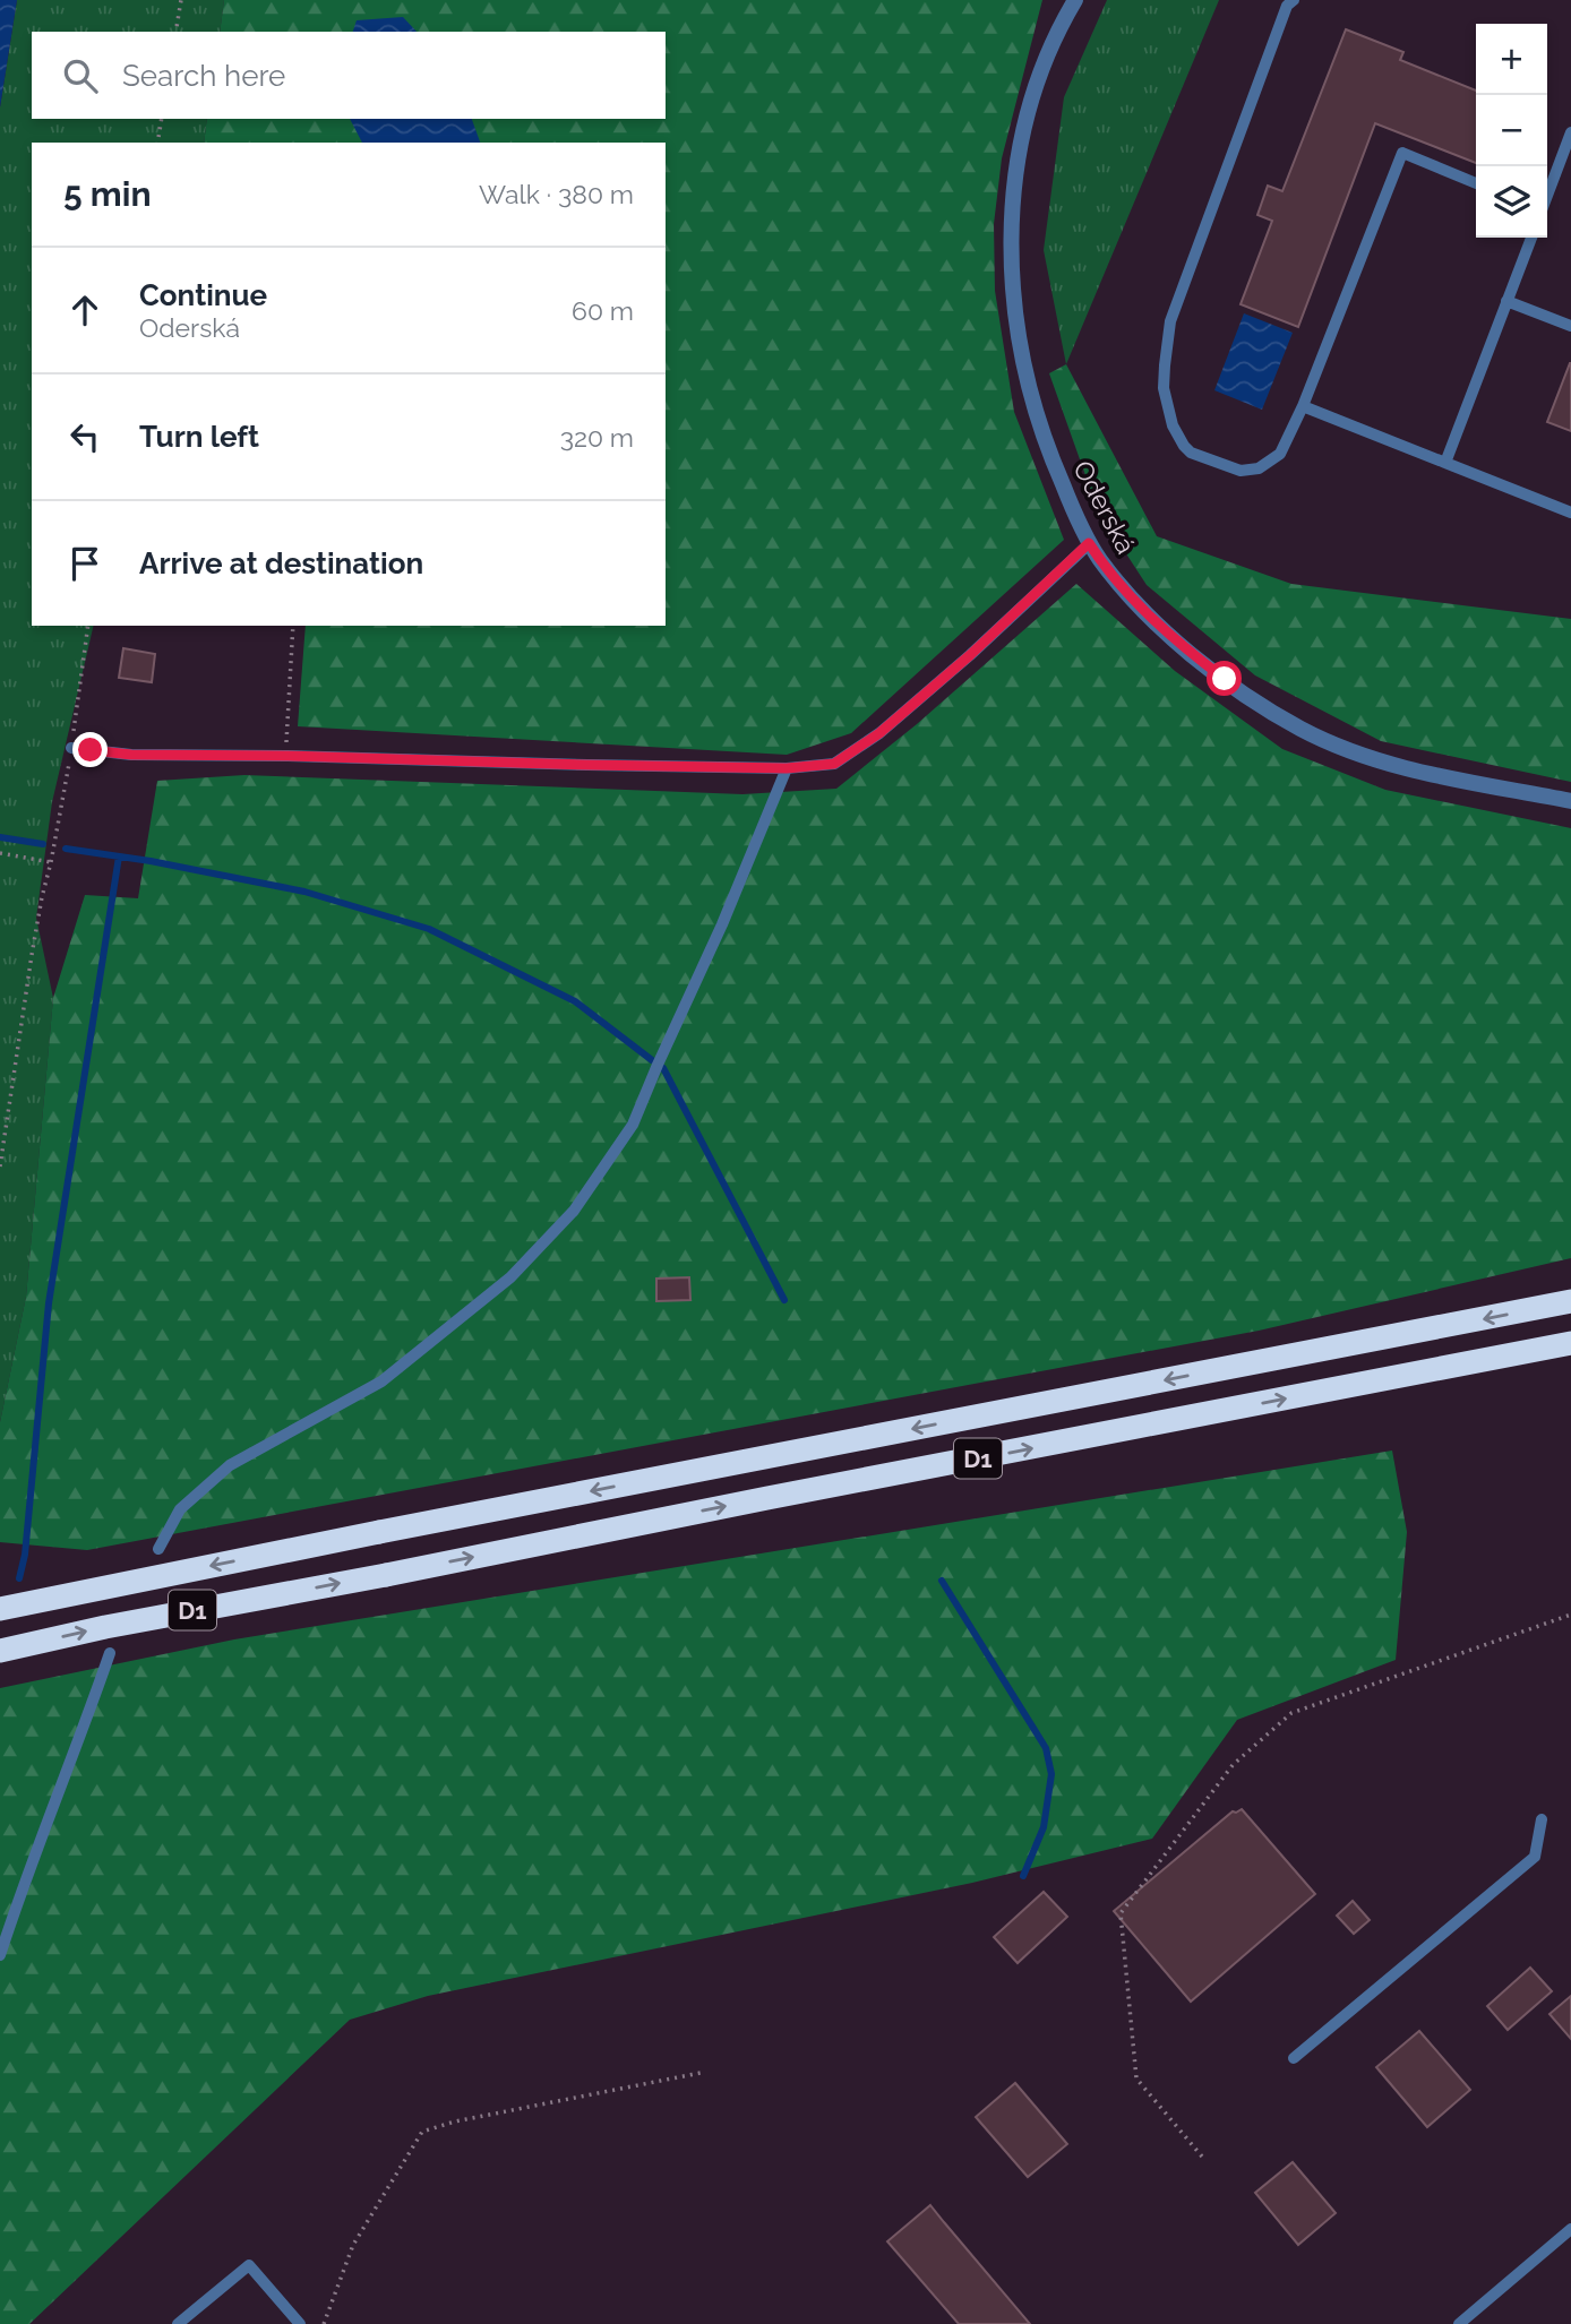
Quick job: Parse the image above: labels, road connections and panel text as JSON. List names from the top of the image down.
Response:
{
  "streets": {
    "highway": ["D1"],
    "street": ["Oderská"]
  },
  "page": {
    "map_buttons": ["+", "−"],
    "search": "Search here",
    "heading": ["5 min", "Walk · 380 m"],
    "list": [
      ["Continue", "Oderská", "60 m"],
      ["Turn left", "320 m"],
      "Arrive at destination"
    ]
  }
}
